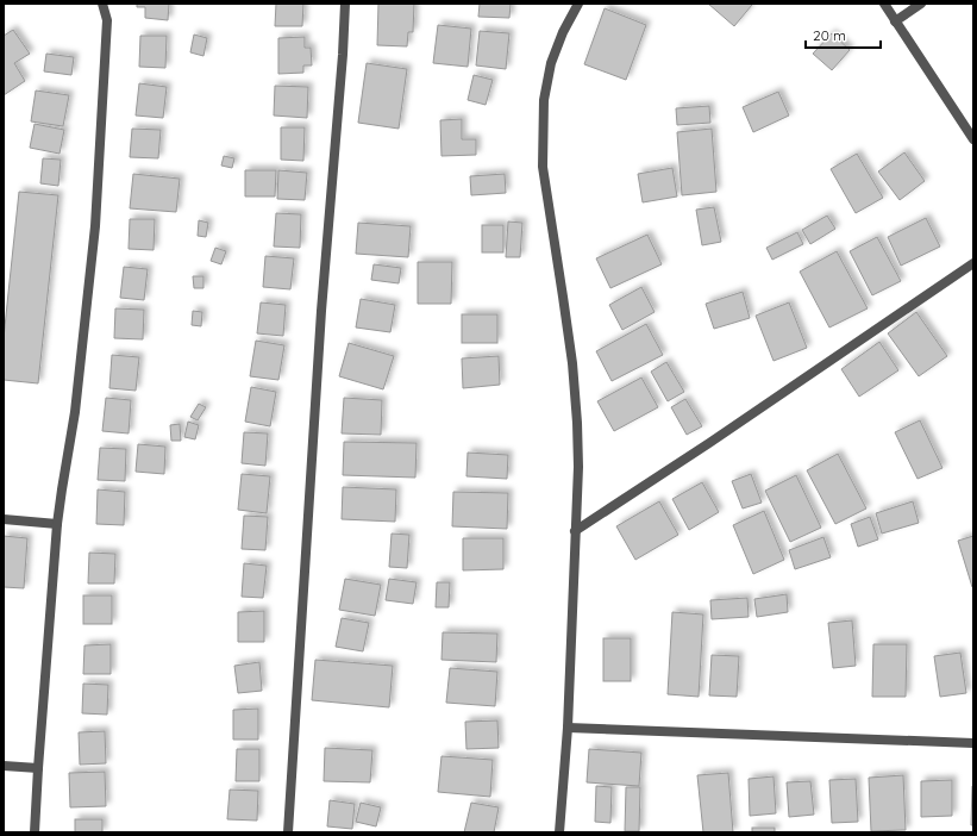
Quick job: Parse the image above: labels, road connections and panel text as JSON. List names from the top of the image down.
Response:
{
  "scale_bar": "20 m"
}
